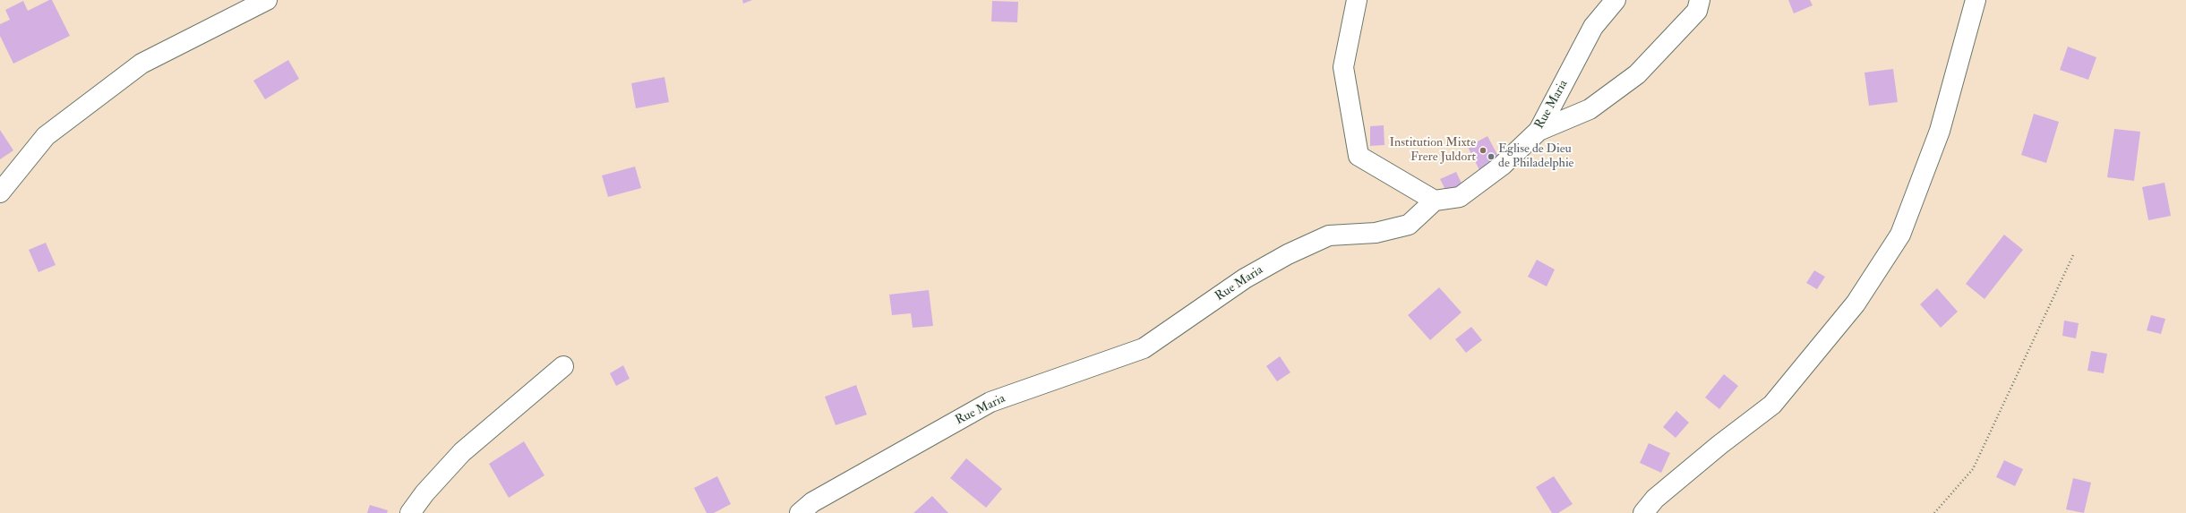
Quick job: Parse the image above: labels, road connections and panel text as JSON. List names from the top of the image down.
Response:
{
  "streets": {
    "street": ["Rue Maria"]
  },
  "places": ["Institution Mixte Frere Juldort", "Eglise de Dieu de Philadelphie"]
}
